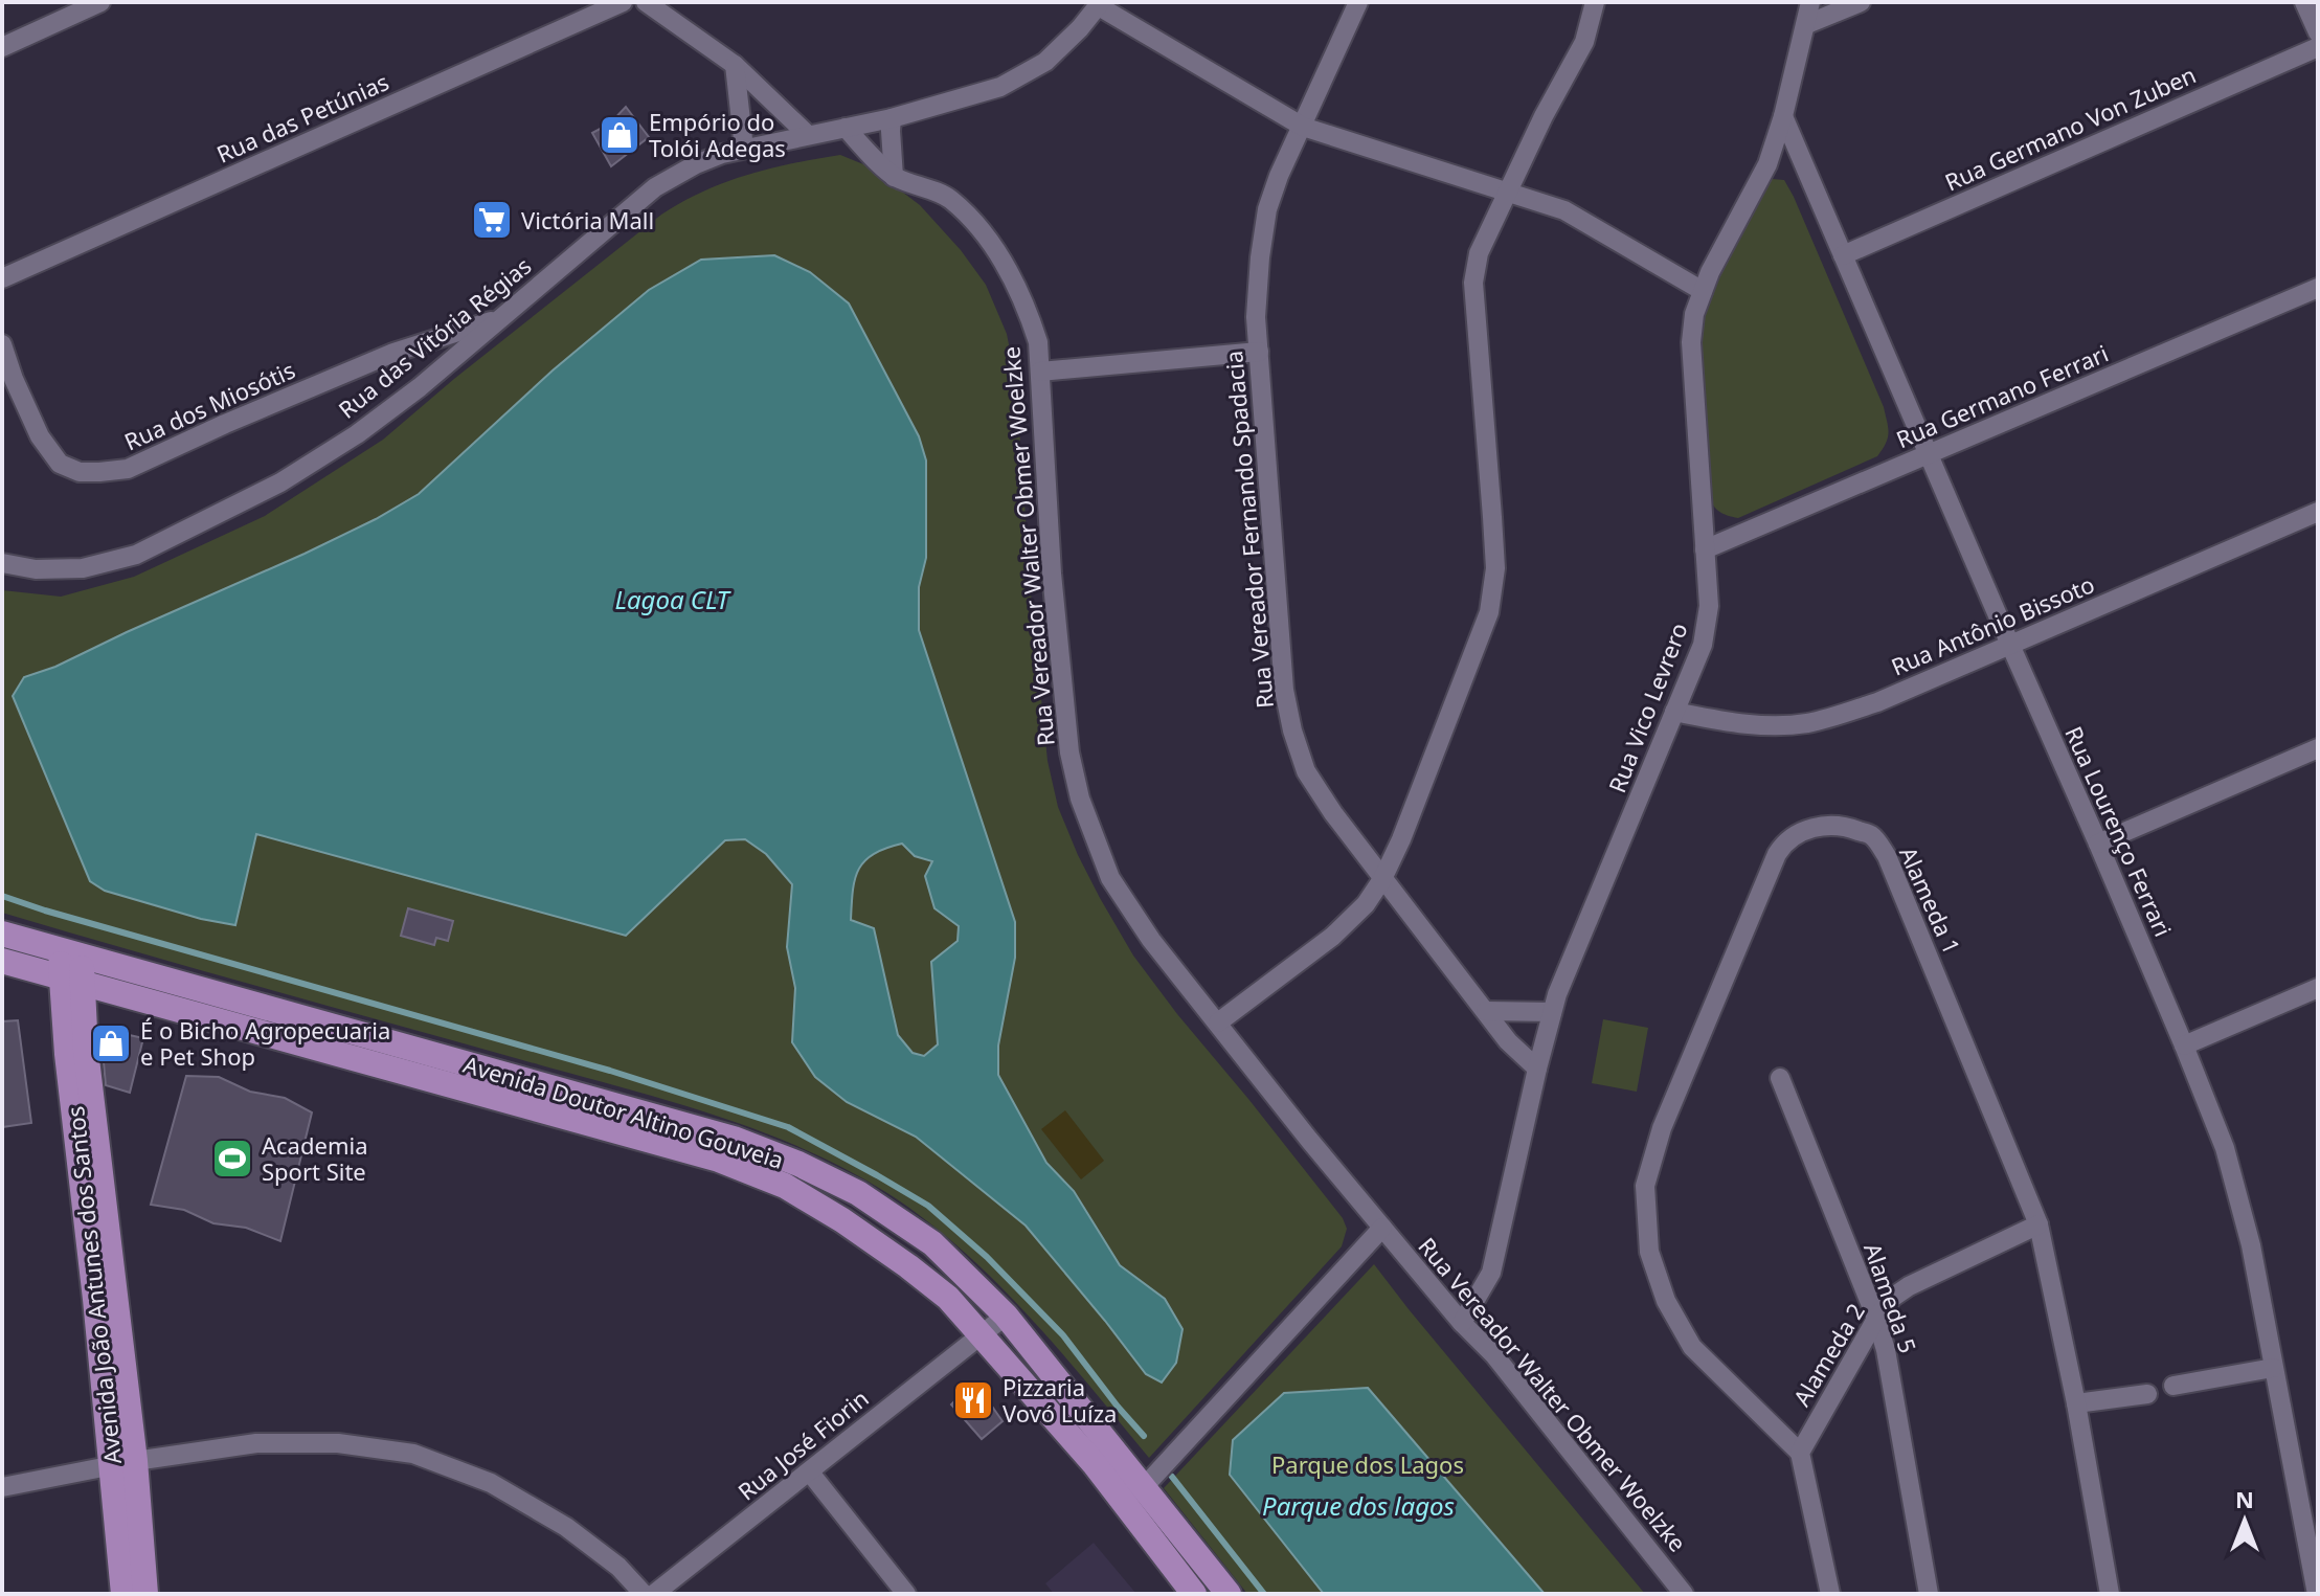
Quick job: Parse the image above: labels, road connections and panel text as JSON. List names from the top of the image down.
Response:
{
  "streets": {
    "main road": ["Avenida Doutor Altino Gouveia", "Avenida João Antunes dos Santos"],
    "street": [
      "Rua das Petúnias",
      "Rua Germano Von Zuben",
      "Rua das Vitória Régias",
      "Rua Germano Ferrari",
      "Rua dos Miosótis",
      "Rua Vereador Fernando Spadacia",
      "Rua Vereador Walter Obmer Woelzke",
      "Rua Antônio Bissoto",
      "Rua Vico Levrero",
      "Rua Lourenço Ferrari",
      "Alameda 1",
      "Alameda 5",
      "Alameda 2",
      "Rua José Fiorin"
    ]
  },
  "crossings": [
    ["Rua Germano Von Zuben", "Rua Lourenço Ferrari"],
    ["Rua das Vitória Régias", "Rua dos Miosótis"],
    ["Rua das Vitória Régias", "Rua Vereador Walter Obmer Woelzke"],
    ["Rua Germano Ferrari", "Rua Vico Levrero"],
    ["Rua Germano Ferrari", "Rua Lourenço Ferrari"],
    ["Rua Vereador Fernando Spadacia", "Rua Vico Levrero"],
    ["Rua Vereador Walter Obmer Woelzke", "Rua Vico Levrero"],
    ["Rua Antônio Bissoto", "Rua Vico Levrero"],
    ["Rua Antônio Bissoto", "Rua Lourenço Ferrari"],
    ["Rua Vico Levrero", "Rua Lourenço Ferrari"],
    ["Alameda 1", "Alameda 2"],
    ["Avenida Doutor Altino Gouveia", "Avenida João Antunes dos Santos"],
    ["Avenida Doutor Altino Gouveia", "Rua José Fiorin"],
    ["Alameda 5", "Alameda 2"]
  ],
  "water": ["Lagoa CLT", "Parque dos lagos"],
  "parks": ["Parque dos Lagos"],
  "places": {
    "shop": ["Empório do Tolói Adegas", "É o Bicho Agropecuaria e Pet Shop"],
    "supermarket": ["Victória Mall"],
    "sports": ["Academia Sport Site"],
    "restaurant": ["Pizzaria Vovó Luíza"]
  },
  "north": "top"
}
